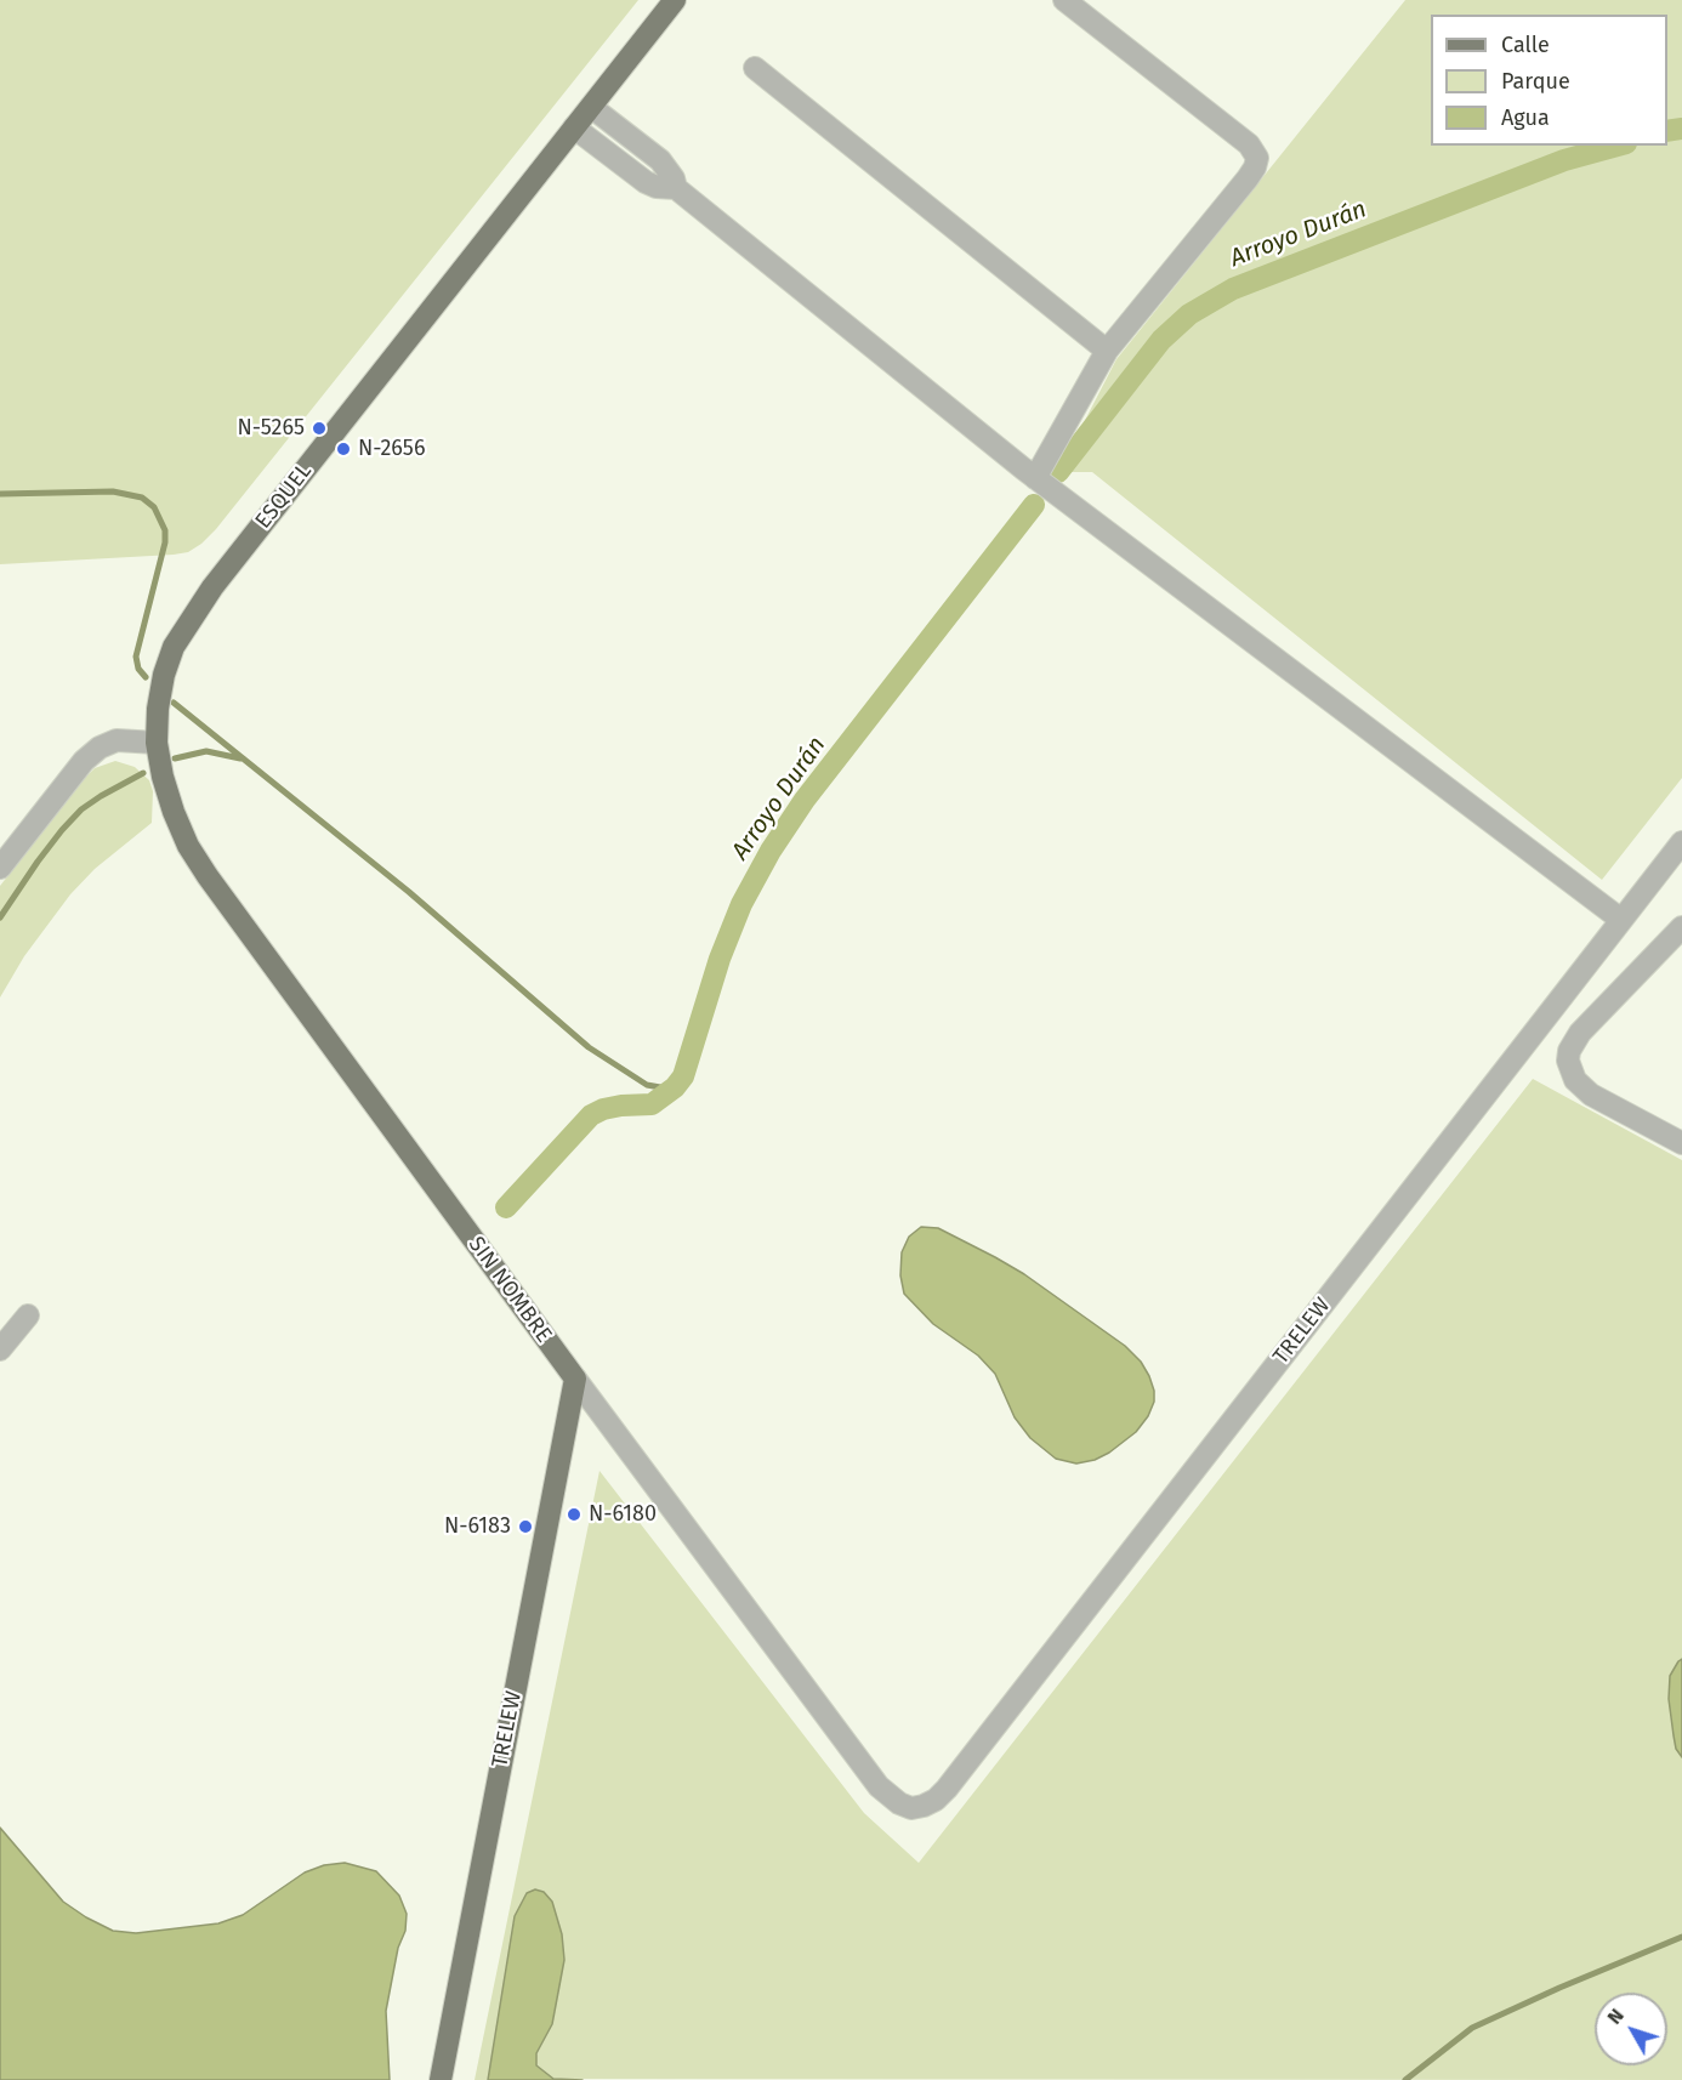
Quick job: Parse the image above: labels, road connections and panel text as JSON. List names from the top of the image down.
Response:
{
  "streets": {
    "main road": ["ESQUEL", "SIN NOMBRE", "TRELEW"]
  },
  "crossings": [
    ["ESQUEL", "SIN NOMBRE"],
    ["SIN NOMBRE", "TRELEW"]
  ],
  "water": ["Arroyo Durán"],
  "places": [
    "N-5265",
    "N-2656",
    "N-6180",
    "N-6183"
  ],
  "legend": ["Calle", "Parque", "Agua"],
  "north": "top left"
}
